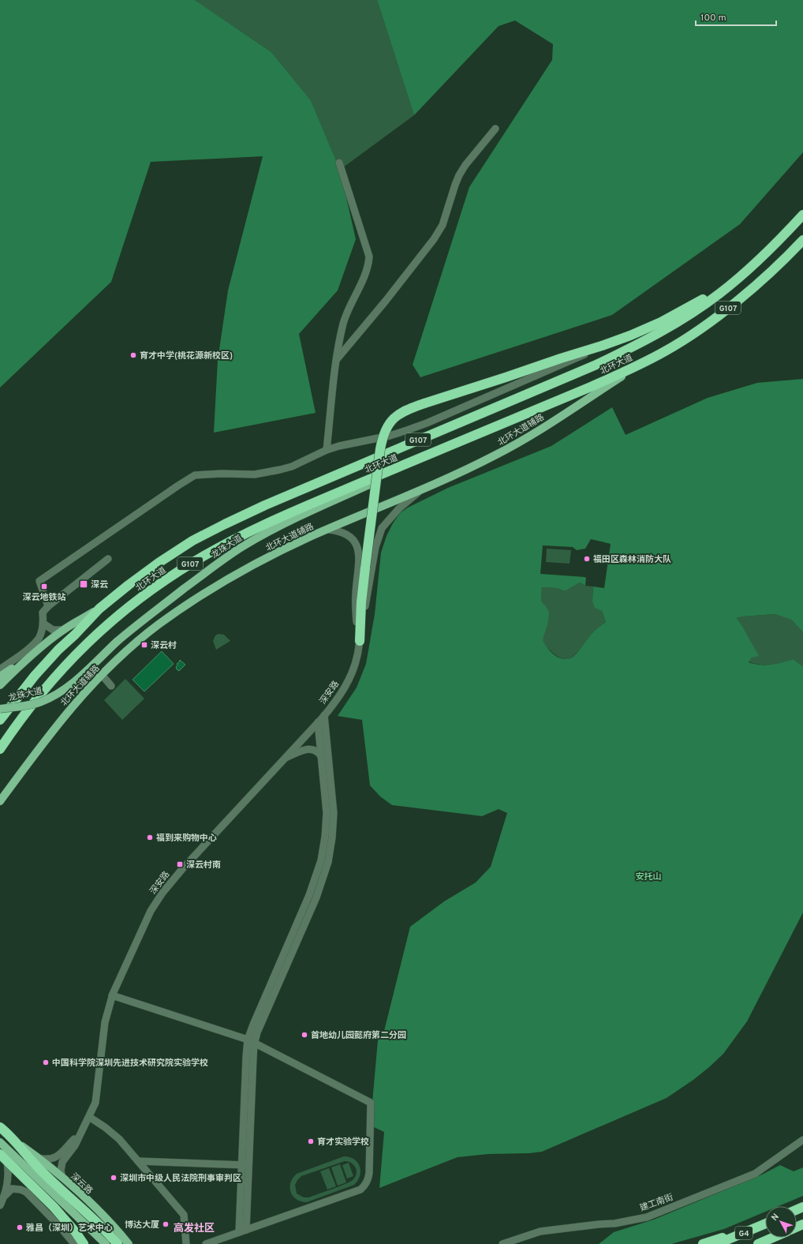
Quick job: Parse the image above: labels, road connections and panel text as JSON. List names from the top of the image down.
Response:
{
  "streets": {
    "highway": ["G107", "北环大道", "G4"],
    "main road": ["北环大道辅路", "龙珠大道", "深云路"],
    "street": ["深安路", "建工南街"]
  },
  "crossings": [
    ["北环大道", "北环大道辅路"],
    ["北环大道", "龙珠大道"],
    ["北环大道辅路", "深安路"],
    ["深安路", "深云路"]
  ],
  "districts": ["高发社区"],
  "parks": ["安托山"],
  "places": {
    "other": [
      "育才中学(桃花源新校区)",
      "福田区森林消防大队",
      "福到来购物中心",
      "首地幼儿园懿府第二分园",
      "中国科学院深圳先进技术研究院实验学校",
      "育才实验学校",
      "深圳市中级人民法院刑事审判区",
      "博达大厦",
      "雅昌（深圳）艺术中心"
    ],
    "transit": [
      "深云",
      "深云地铁站",
      "深云村",
      "深云村南"
    ]
  },
  "scale_bar": "100 m",
  "north": "top left"
}
